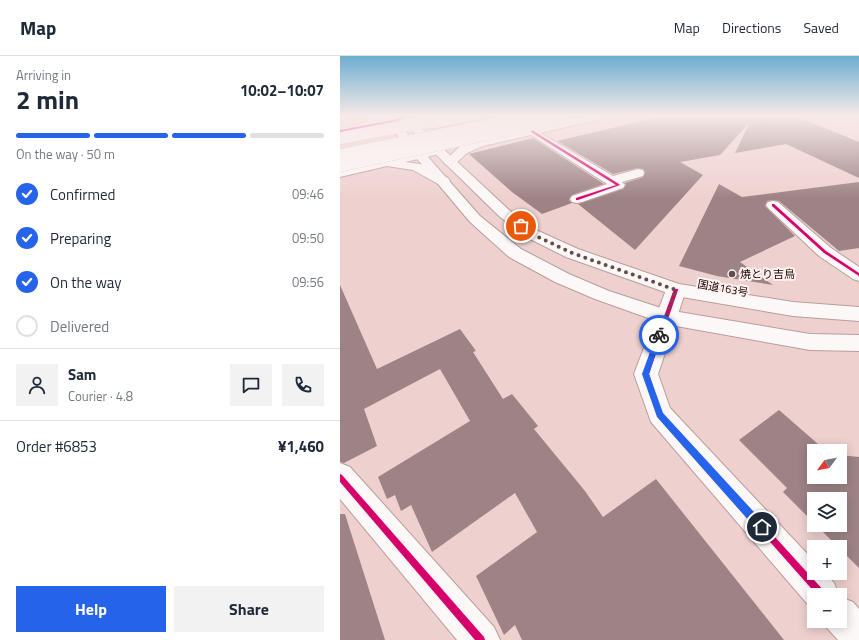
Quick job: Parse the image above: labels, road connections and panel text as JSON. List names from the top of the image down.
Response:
{
  "streets": {
    "main road": ["国道163号"]
  },
  "places": ["焼とり吉鳥"],
  "north": "bottom left",
  "page": {
    "header": "Map",
    "nav": ["Map", "Directions", "Saved"],
    "heading": ["2 min", "Arriving in", "10:02–10:07"],
    "panel": [
      "Sam",
      "Courier · 4.8",
      "Order #6853",
      "¥1,460"
    ],
    "bar": "On the way · 50 m",
    "list": [
      ["Confirmed", "09:46"],
      ["Preparing", "09:50"],
      ["On the way", "09:56"],
      "Delivered"
    ],
    "map_buttons": ["+", "−"],
    "buttons": ["Help", "Share"]
  }
}
